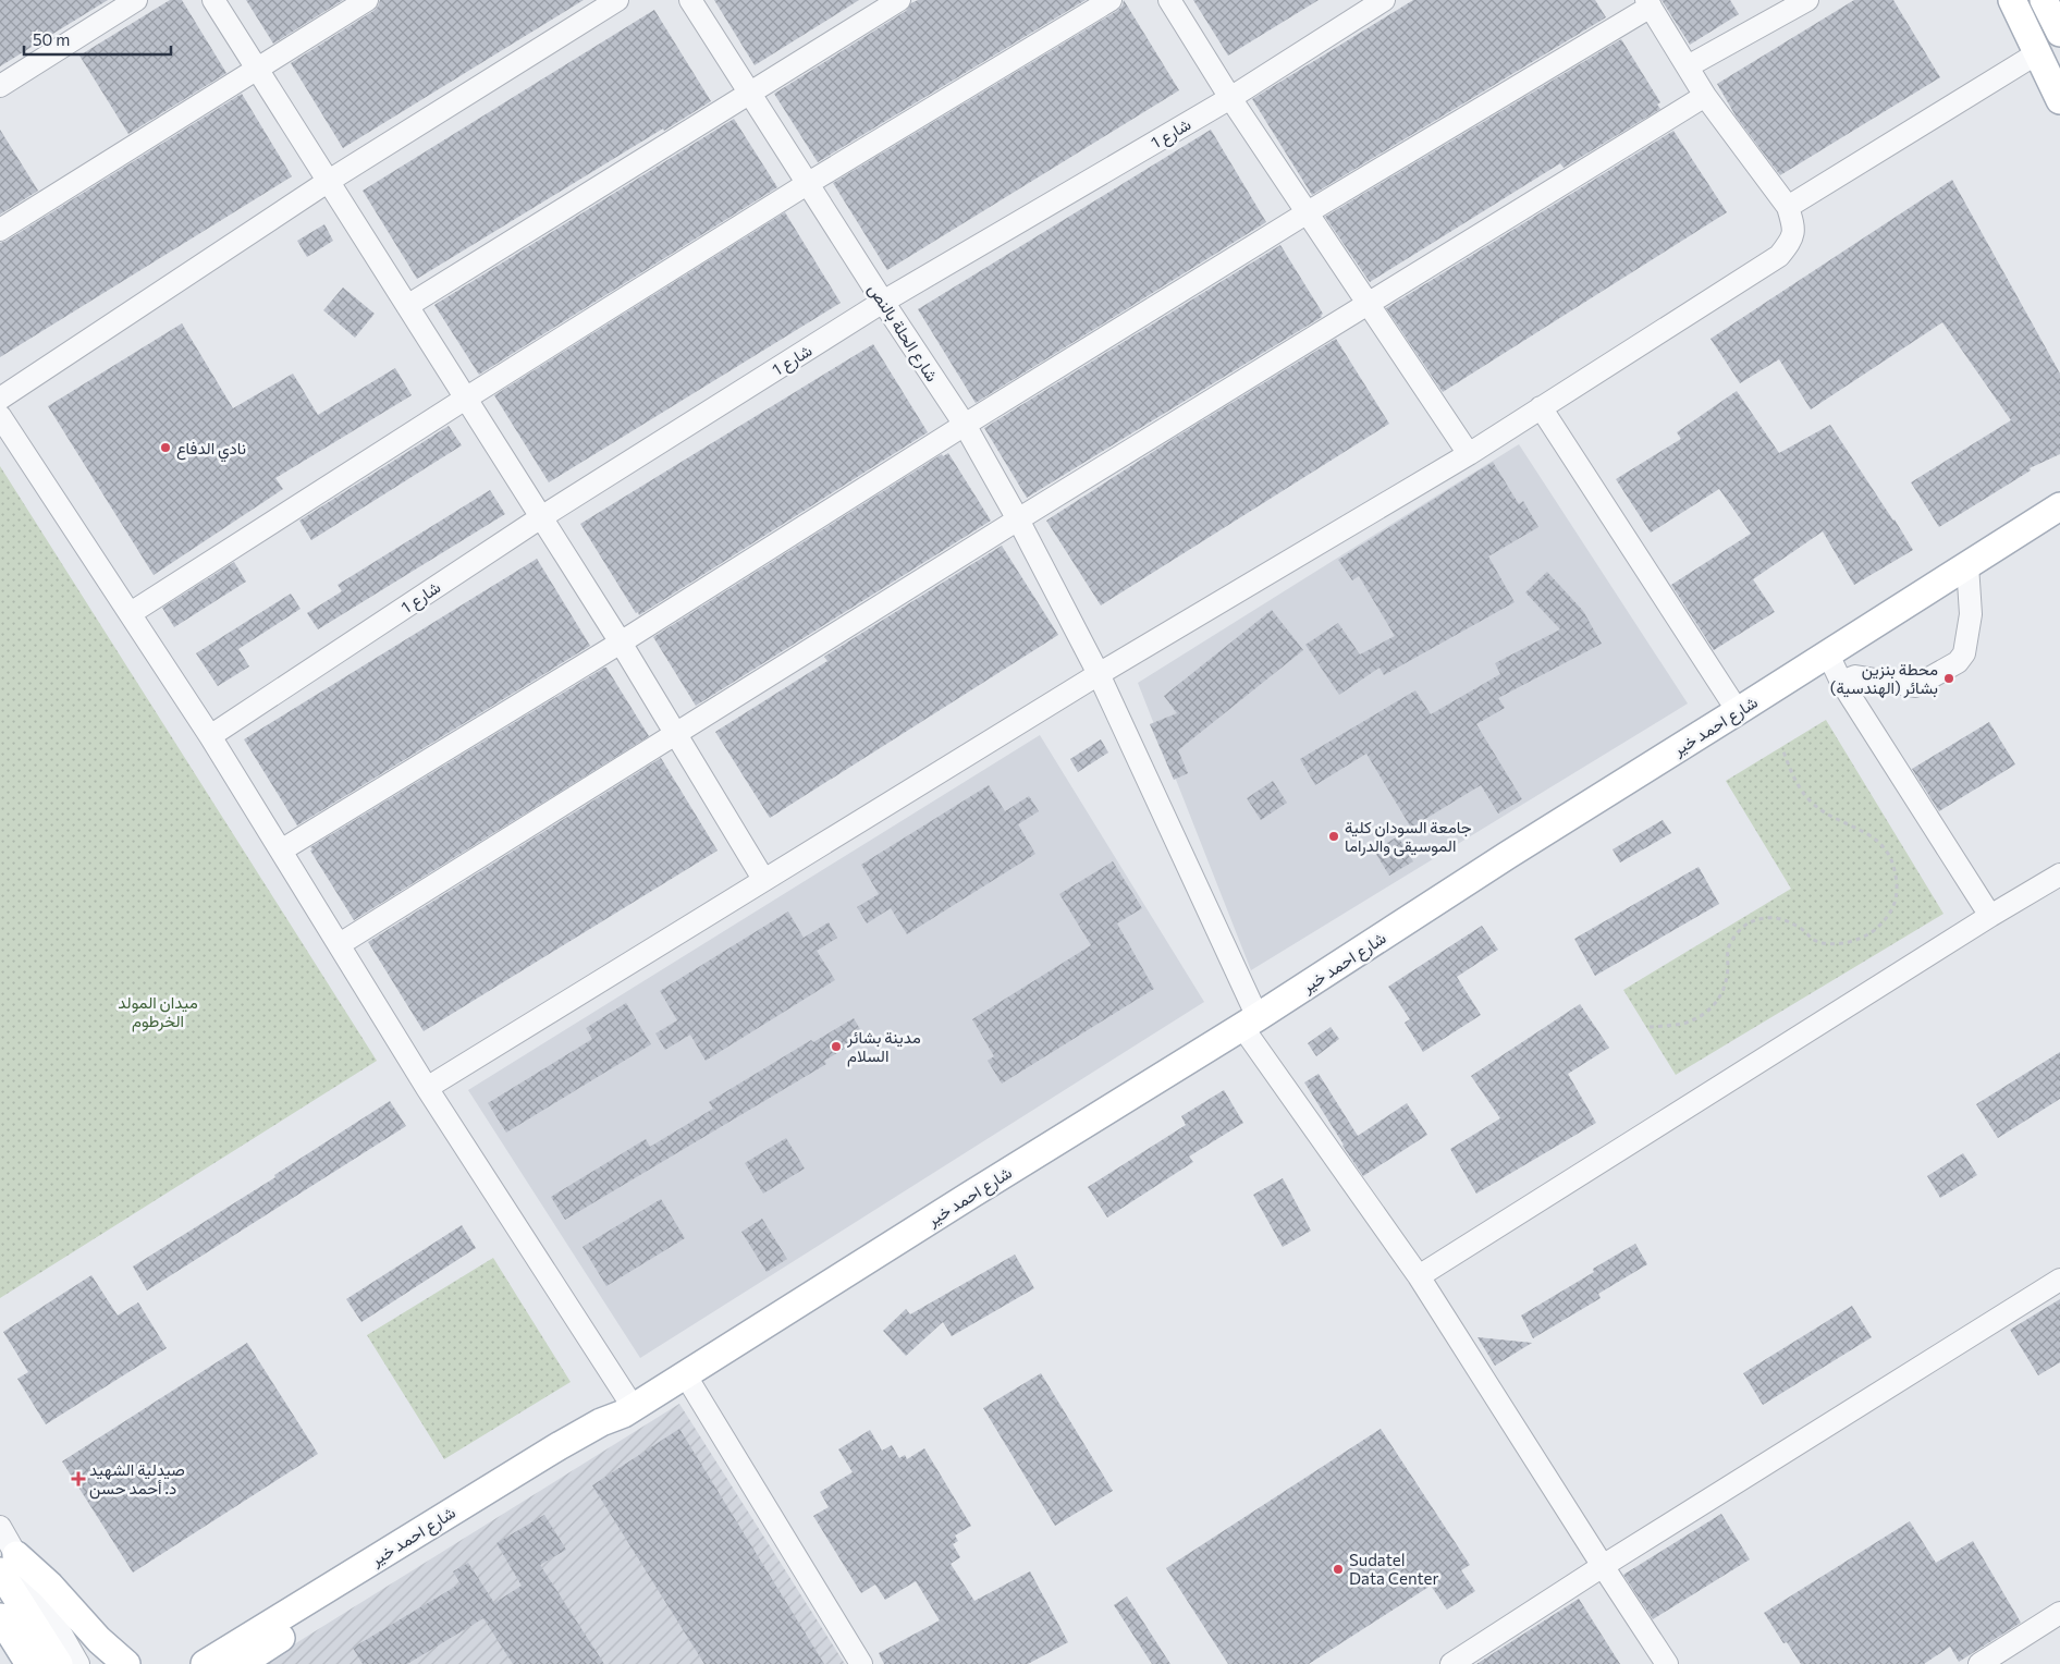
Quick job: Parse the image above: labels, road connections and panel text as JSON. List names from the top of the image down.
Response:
{
  "streets": {
    "main road": ["شارع احمد خير"],
    "street": ["شارع 1", "شارع الحلة بالنص"]
  },
  "crossings": [
    ["شارع 1", "شارع الحلة بالنص"],
    ["شارع الحلة بالنص", "شارع احمد خير"]
  ],
  "parks": ["ميدان المولد الخرطوم"],
  "places": {
    "other": [
      "نادي الدفاع",
      "محطة بنزين بشائر (الهندسية)",
      "جامعة السودان كلية الموسيقى والدراما",
      "مدينة بشائر السلام",
      "Sudatel Data Center"
    ],
    "health": ["صيدلية الشهيد د. أحمد حسن"]
  },
  "scale_bar": "50 m"
}
